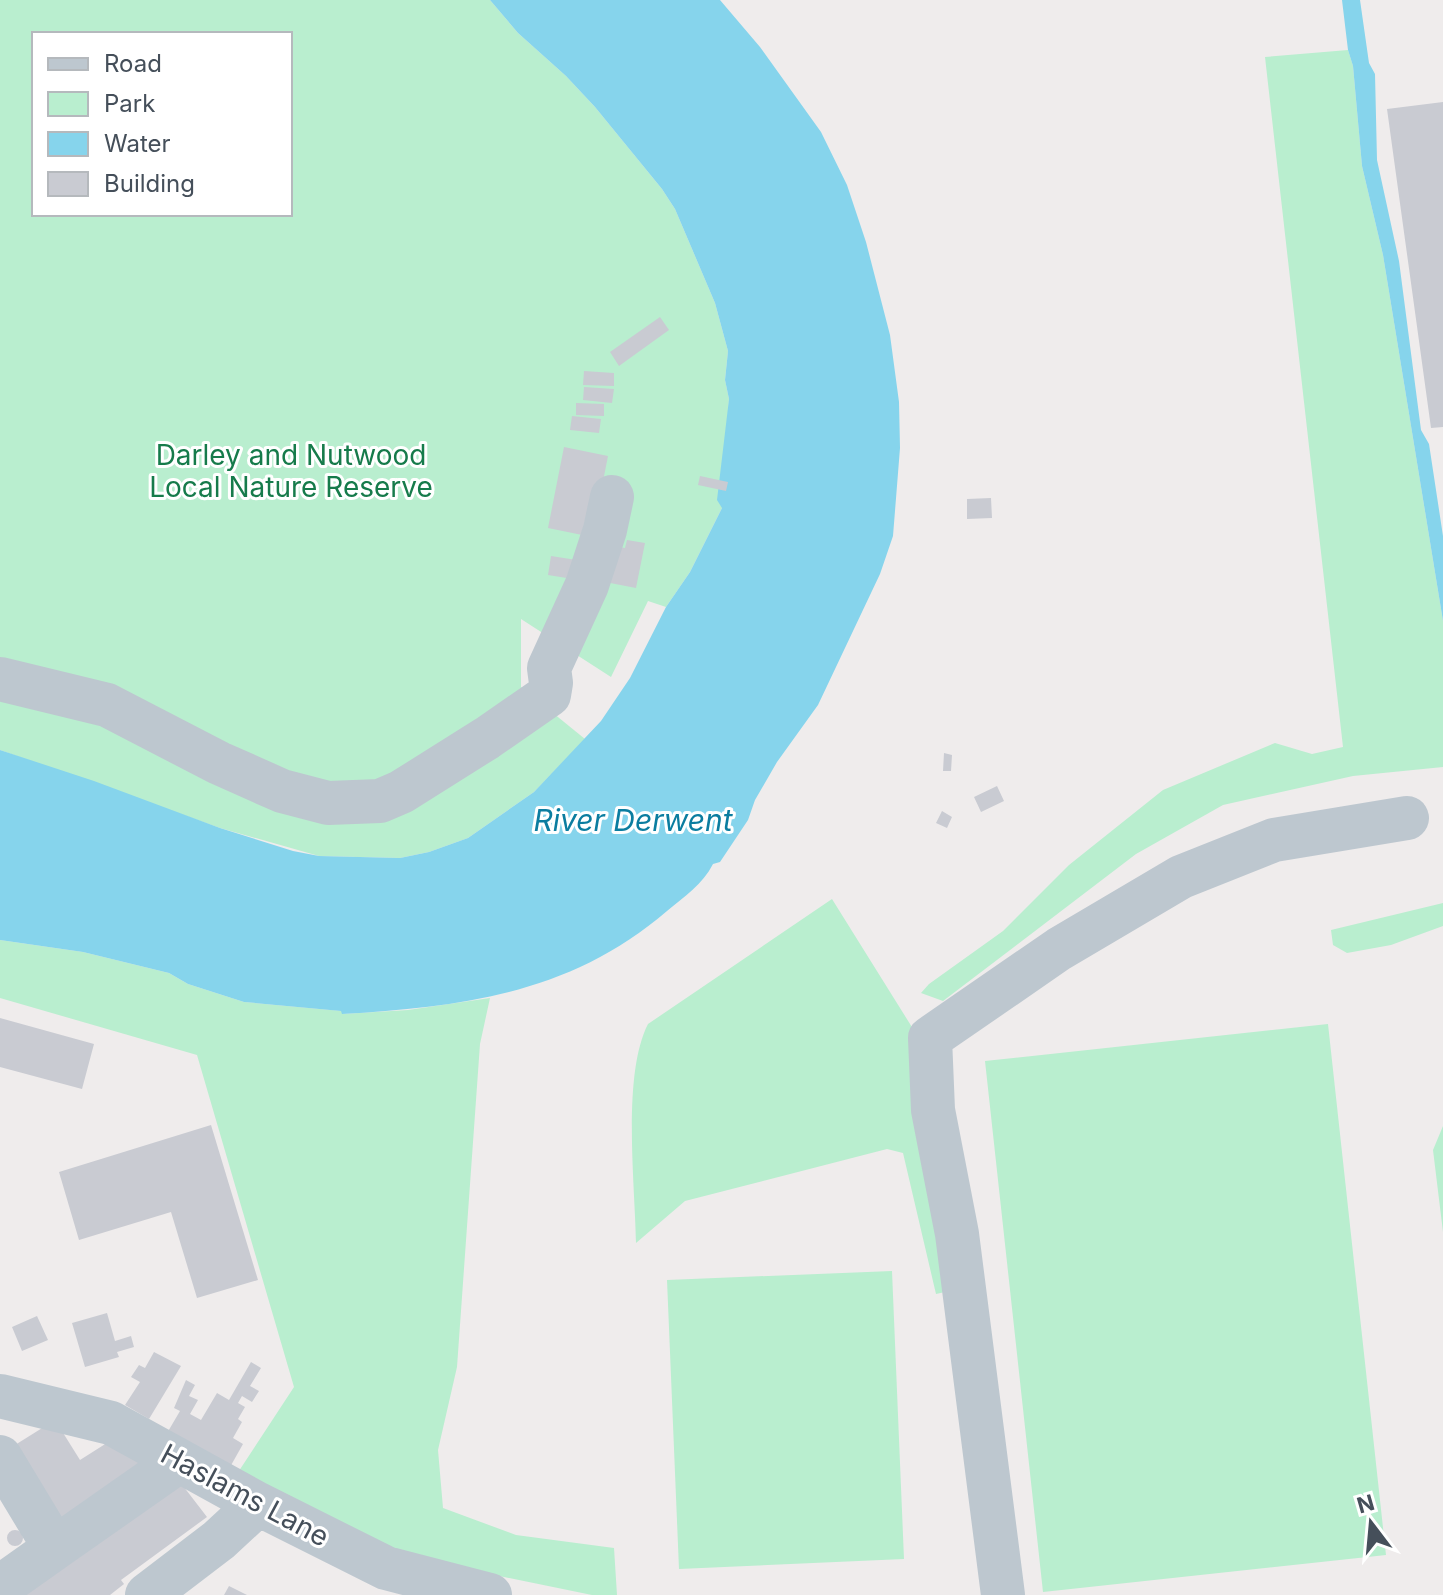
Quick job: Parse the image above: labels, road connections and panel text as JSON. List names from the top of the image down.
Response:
{
  "streets": {
    "street": ["Haslams Lane"]
  },
  "water": ["River Derwent"],
  "parks": ["Darley and Nutwood Local Nature Reserve"],
  "legend": [
    "Road",
    "Park",
    "Water",
    "Building"
  ],
  "north": "top"
}
